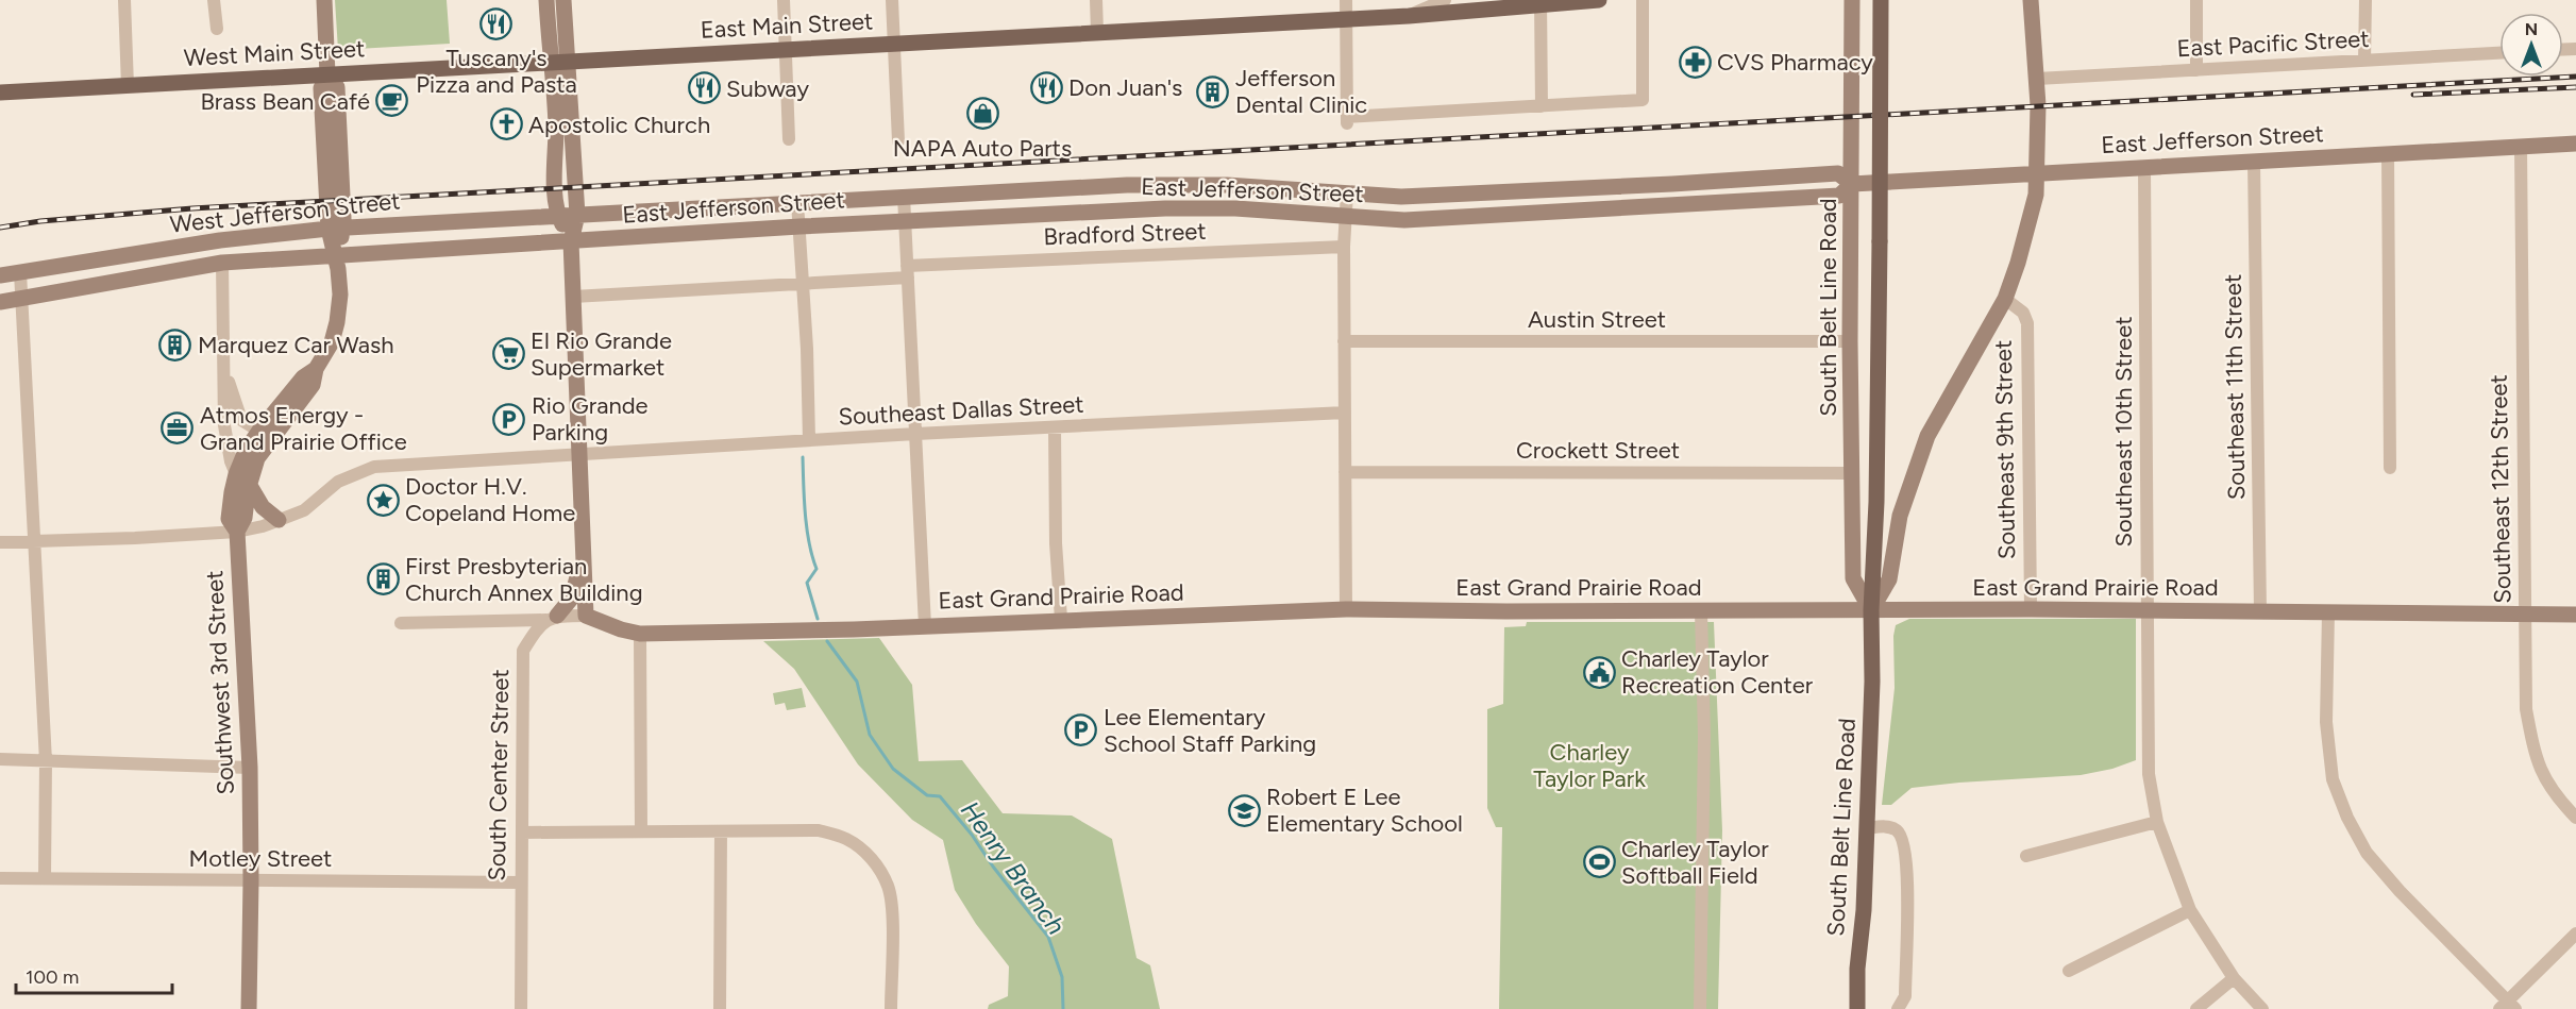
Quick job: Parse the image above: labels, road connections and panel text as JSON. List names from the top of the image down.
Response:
{
  "streets": {
    "main road": ["East Main Street", "West Main Street", "South Belt Line Road"],
    "street": [
      "East Pacific Street",
      "East Jefferson Street",
      "West Jefferson Street",
      "Bradford Street",
      "Austin Street",
      "Southeast 11th Street",
      "Southeast Dallas Street",
      "Southeast 10th Street",
      "Crockett Street",
      "Southeast 9th Street",
      "Southeast 12th Street",
      "East Grand Prairie Road",
      "Southwest 3rd Street",
      "South Center Street",
      "Motley Street"
    ]
  },
  "crossings": [
    ["East Main Street", "West Main Street"],
    ["East Pacific Street", "Southeast 9th Street"],
    ["East Jefferson Street", "West Jefferson Street"],
    ["East Jefferson Street", "South Belt Line Road"],
    ["East Jefferson Street", "Southeast 11th Street"],
    ["East Jefferson Street", "Southeast 10th Street"],
    ["East Jefferson Street", "Southeast 9th Street"],
    ["East Jefferson Street", "Southeast 12th Street"],
    ["South Belt Line Road", "Austin Street"],
    ["South Belt Line Road", "Crockett Street"],
    ["South Belt Line Road", "Southeast 9th Street"],
    ["South Belt Line Road", "East Grand Prairie Road"],
    ["Southeast 11th Street", "East Grand Prairie Road"],
    ["Southeast Dallas Street", "Southwest 3rd Street"],
    ["Southeast 10th Street", "East Grand Prairie Road"],
    ["Southeast 9th Street", "East Grand Prairie Road"],
    ["Southeast 12th Street", "East Grand Prairie Road"],
    ["Southwest 3rd Street", "Motley Street"],
    ["South Center Street", "Motley Street"]
  ],
  "water": ["Henry Branch"],
  "parks": ["Charley Taylor Park"],
  "places": {
    "restaurant": ["Tuscany's Pizza and Pasta", "Don Juan's", "Subway"],
    "pharmacy": ["CVS Pharmacy"],
    "building": ["Jefferson Dental Clinic", "Marquez Car Wash", "First Presbyterian Church Annex Building"],
    "cafe": ["Brass Bean Café"],
    "shop": ["NAPA Auto Parts"],
    "church": ["Apostolic Church"],
    "supermarket": ["El Rio Grande Supermarket"],
    "parking": ["Rio Grande Parking", "Lee Elementary School Staff Parking"],
    "office": ["Atmos Energy - Grand Prairie Office"],
    "place": ["Doctor H.V. Copeland Home"],
    "public building": ["Charley Taylor Recreation Center"],
    "school or university": ["Robert E Lee Elementary School"],
    "sports": ["Charley Taylor Softball Field"]
  },
  "scale_bar": "100 m",
  "north": "top"
}
